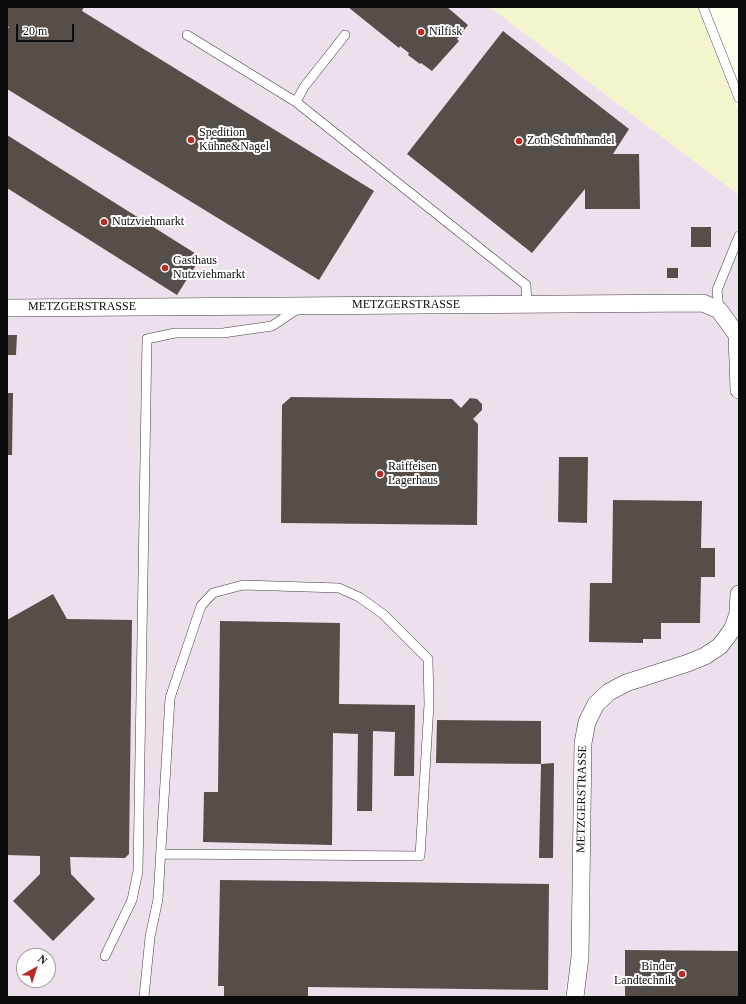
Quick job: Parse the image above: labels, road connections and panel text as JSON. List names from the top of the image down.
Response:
{
  "streets": {
    "street": ["METZGERSTRASSE"]
  },
  "places": [
    "Nilfisk",
    "Spedition Kühne&Nagel",
    "Zoth Schuhhandel",
    "Nutzviehmarkt",
    "Gasthaus Nutzviehmarkt",
    "Raiffeisen Lagerhaus",
    "Binder Landtechnik"
  ],
  "scale_bar": "20 m",
  "north": "top right"
}
